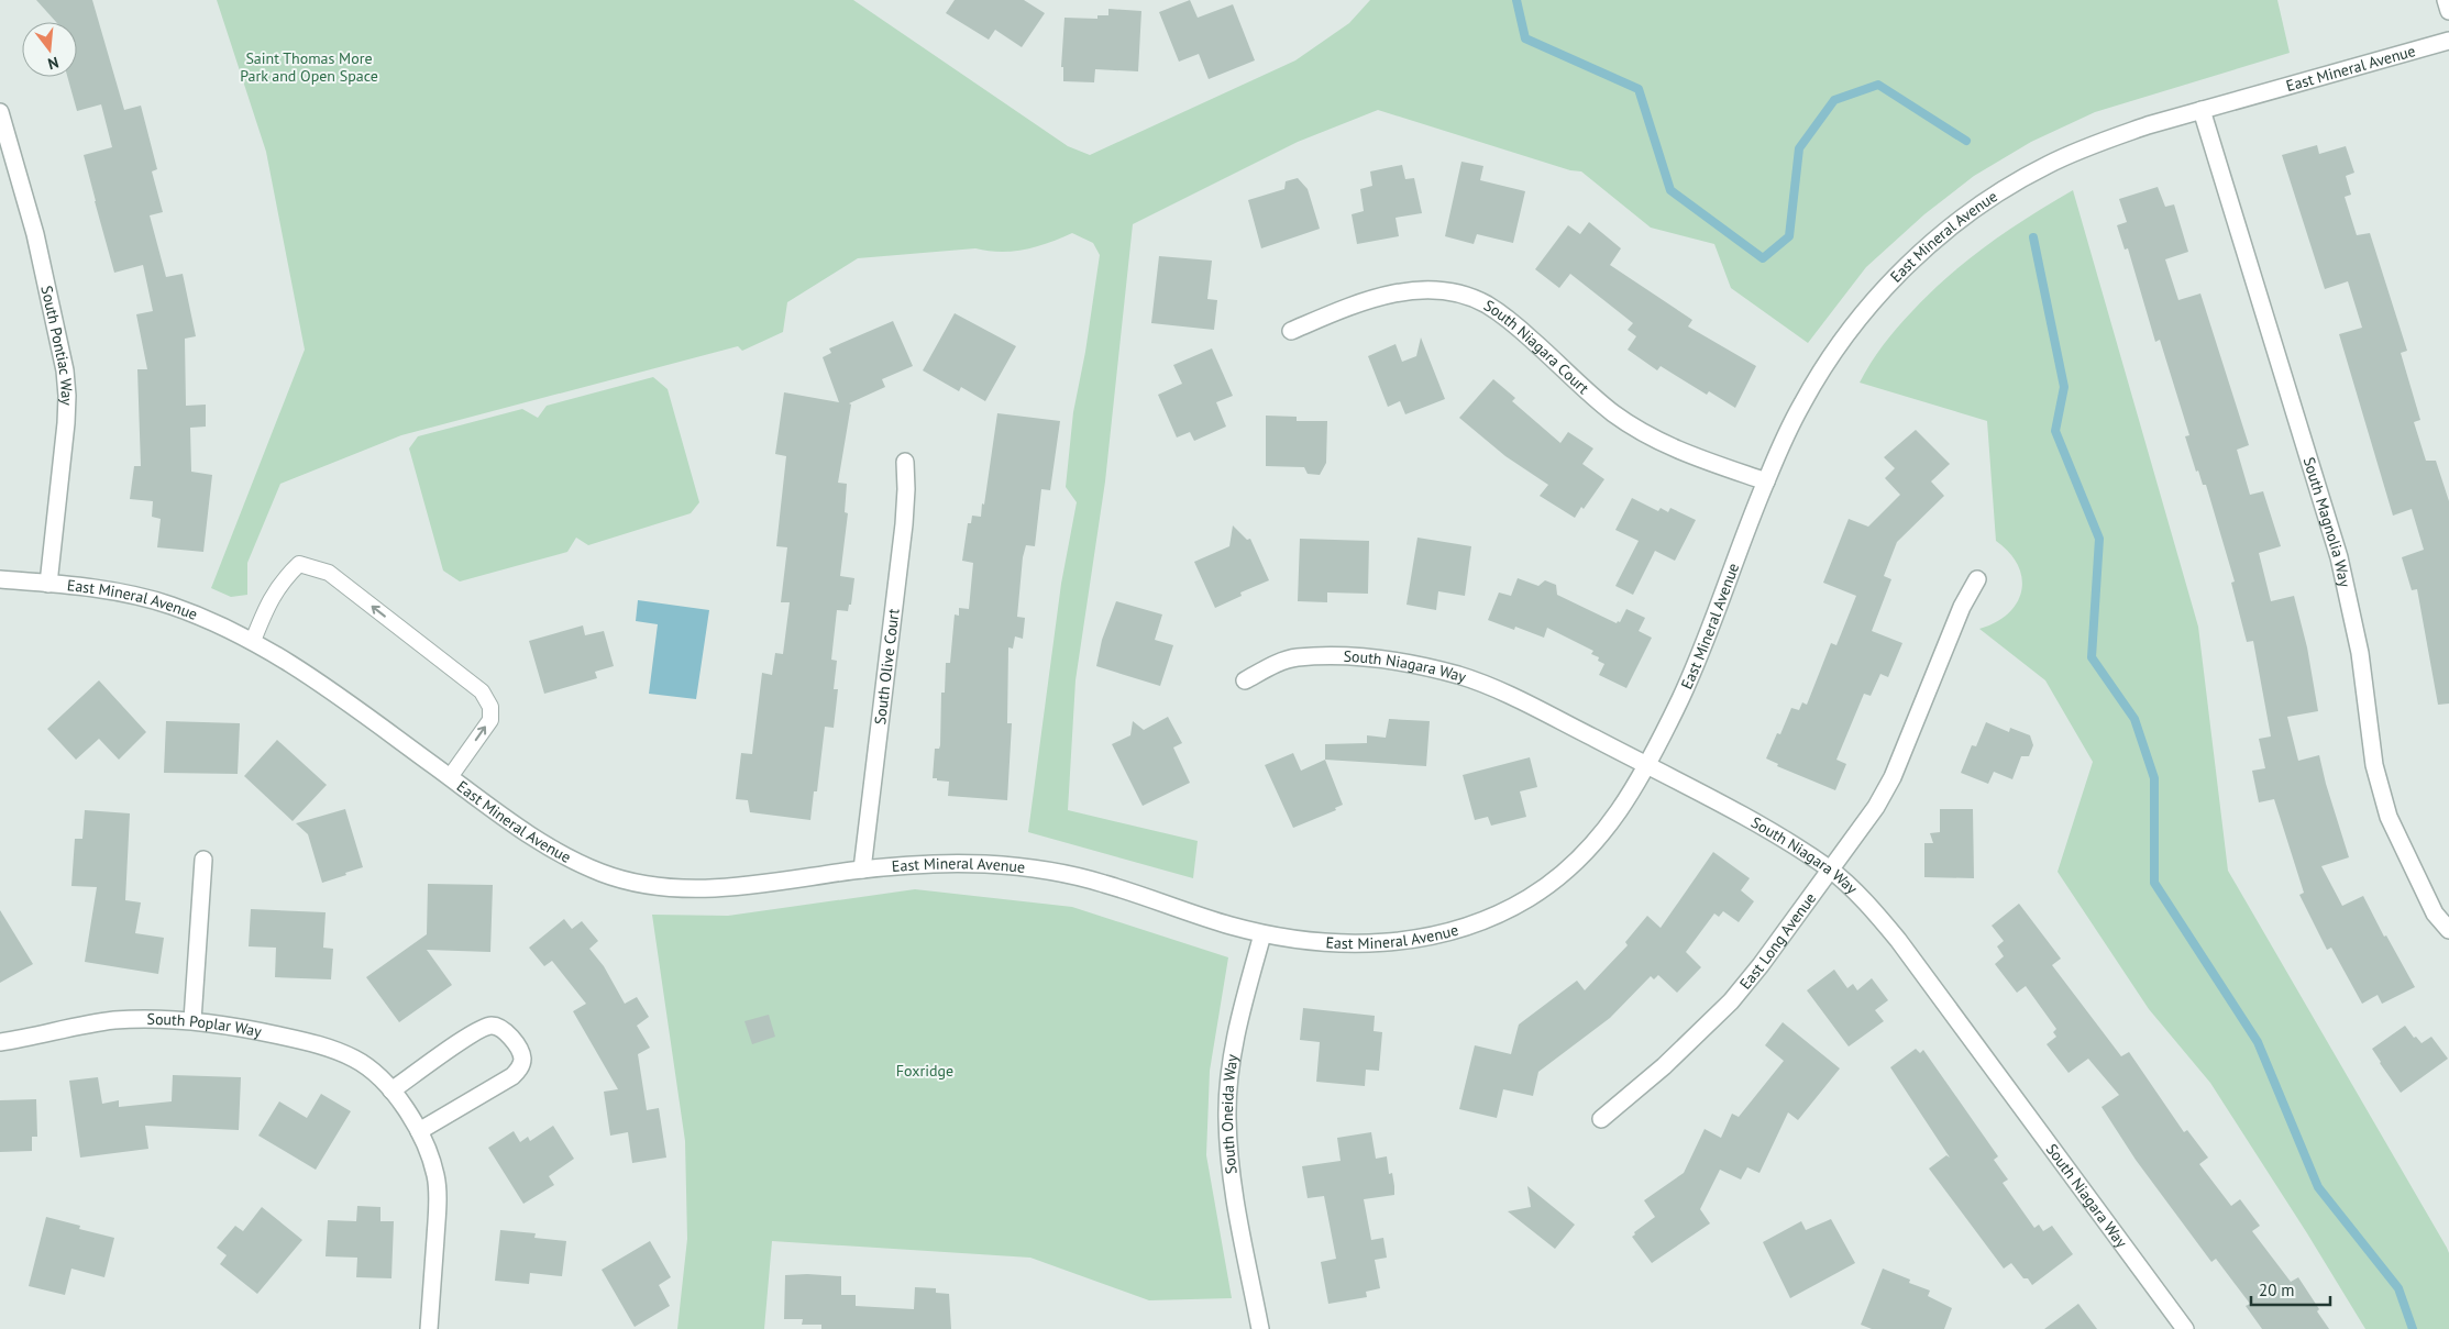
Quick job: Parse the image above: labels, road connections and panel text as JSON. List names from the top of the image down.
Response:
{
  "streets": {
    "street": [
      "East Mineral Avenue",
      "South Pontiac Way",
      "South Niagara Court",
      "South Magnolia Way",
      "South Olive Court",
      "South Niagara Way",
      "East Long Avenue",
      "South Poplar Way",
      "South Oneida Way"
    ]
  },
  "crossings": [
    ["East Mineral Avenue", "South Pontiac Way"],
    ["East Mineral Avenue", "South Niagara Court"],
    ["East Mineral Avenue", "South Magnolia Way"],
    ["East Mineral Avenue", "South Olive Court"],
    ["East Mineral Avenue", "South Niagara Way"],
    ["East Mineral Avenue", "South Oneida Way"],
    ["South Niagara Way", "East Long Avenue"]
  ],
  "parks": ["Saint Thomas More Park and Open Space", "Foxridge"],
  "scale_bar": "20 m",
  "north": "bottom"
}
